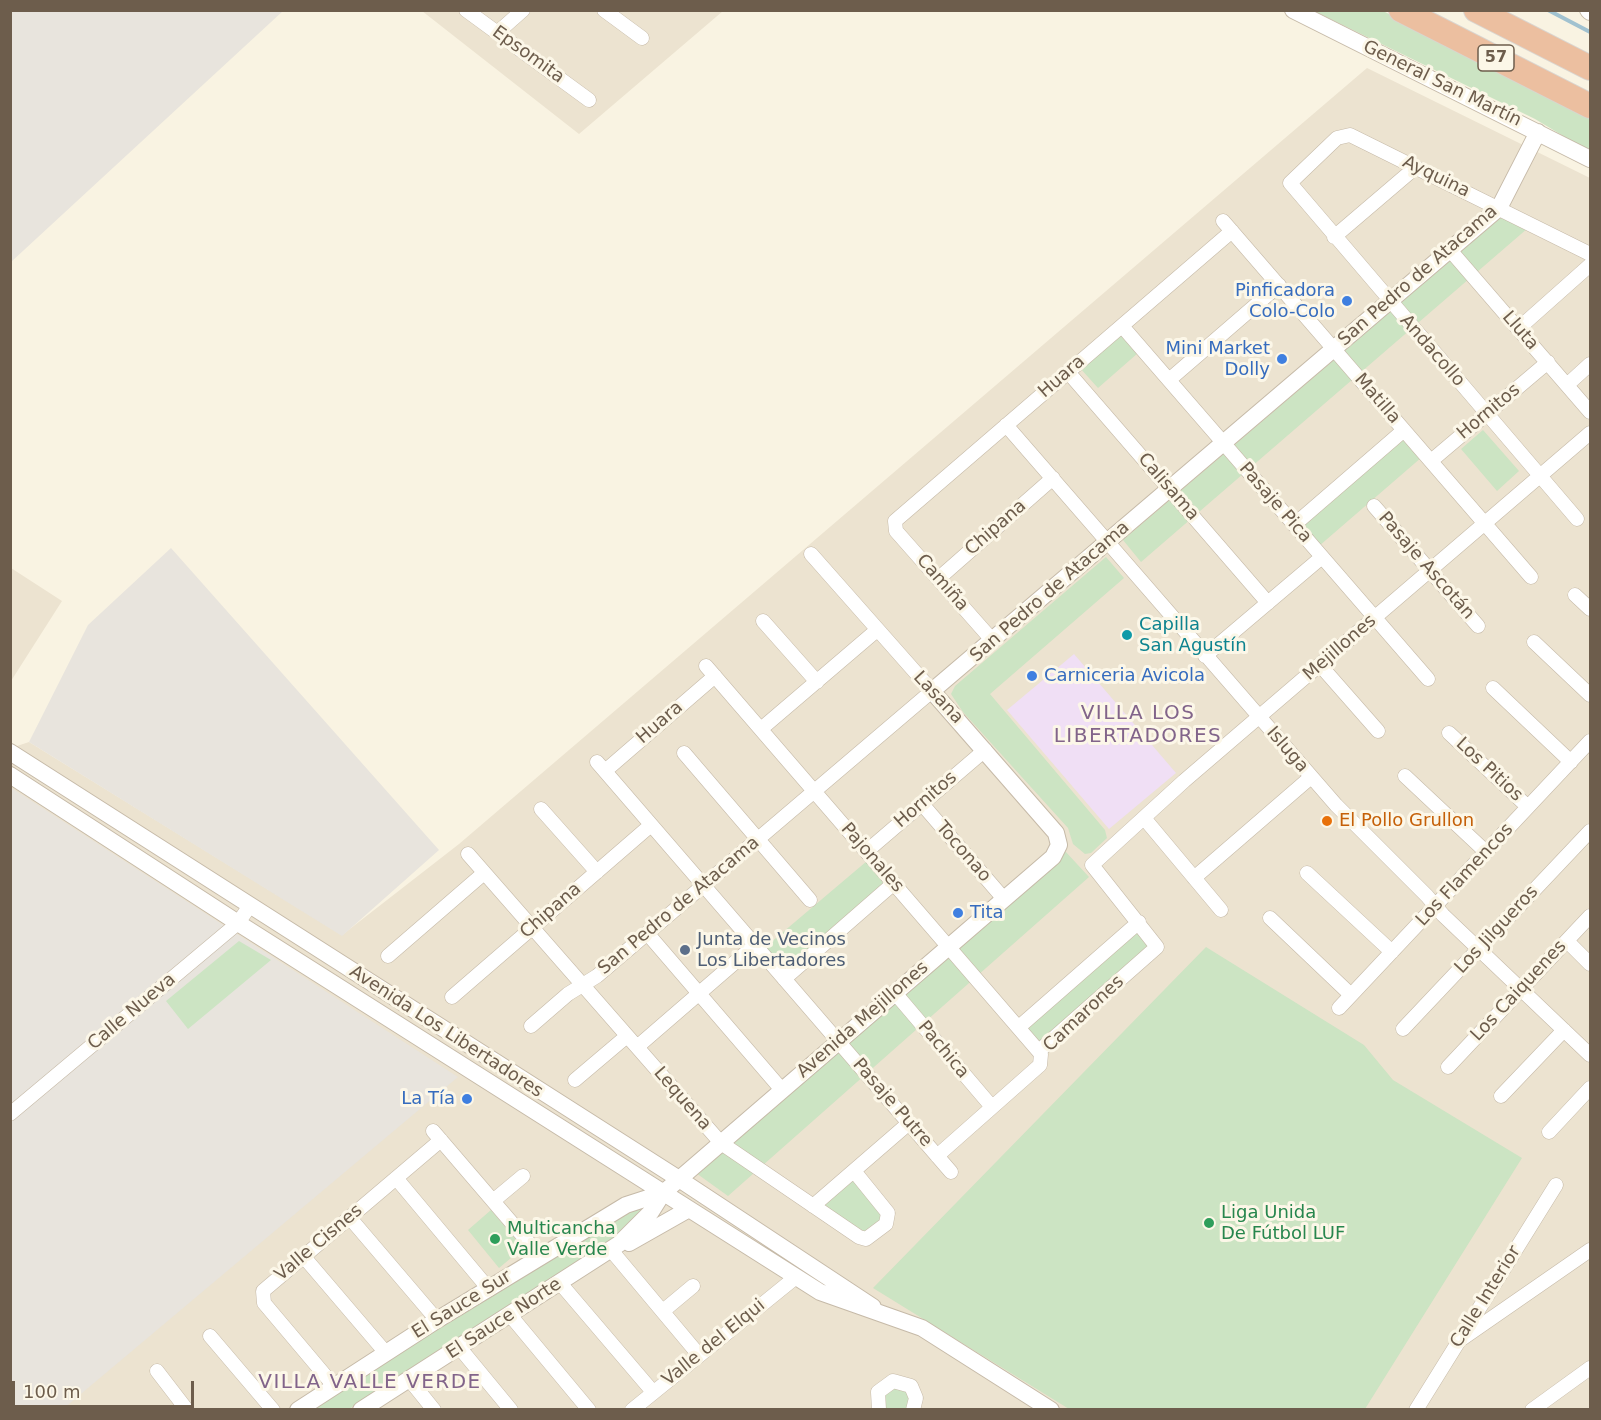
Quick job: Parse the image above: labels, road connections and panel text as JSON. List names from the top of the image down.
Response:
{
  "streets": {
    "highway": ["57"],
    "street": [
      "Epsomita",
      "General San Martín",
      "Ayquina",
      "San Pedro de Atacama",
      "Lluta",
      "Andacollo",
      "Huara",
      "Matilla",
      "Hornitos",
      "Calisama",
      "Pasaje Pica",
      "Chipana",
      "Pasaje Ascotán",
      "Camiña",
      "Mejillones",
      "Lasana",
      "Isluga",
      "Los Pitios",
      "Toconao",
      "Pajonales",
      "Los Flamencos",
      "Los Jilgueros",
      "Los Caiquenes",
      "Calle Nueva",
      "Camarones",
      "Avenida Mejillones",
      "Avenida Los Libertadores",
      "Pachica",
      "Lequena",
      "Pasaje Putre",
      "Valle Cisnes",
      "Calle Interior",
      "El Sauce Sur",
      "El Sauce Norte",
      "Valle del Elqui"
    ]
  },
  "crossings": [
    ["General San Martín", "San Pedro de Atacama"],
    ["Ayquina", "San Pedro de Atacama"],
    ["Ayquina", "Andacollo"],
    ["San Pedro de Atacama", "Lluta"],
    ["San Pedro de Atacama", "Andacollo"],
    ["San Pedro de Atacama", "Matilla"],
    ["San Pedro de Atacama", "Calisama"],
    ["San Pedro de Atacama", "Pasaje Pica"],
    ["San Pedro de Atacama", "Camiña"],
    ["San Pedro de Atacama", "Lasana"],
    ["San Pedro de Atacama", "Isluga"],
    ["San Pedro de Atacama", "Pajonales"],
    ["San Pedro de Atacama", "Lequena"],
    ["San Pedro de Atacama", "Pasaje Putre"],
    ["Lluta", "Hornitos"],
    ["Andacollo", "Hornitos"],
    ["Andacollo", "Mejillones"],
    ["Huara", "Matilla"],
    ["Huara", "Calisama"],
    ["Huara", "Pasaje Pica"],
    ["Huara", "Camiña"],
    ["Huara", "Isluga"],
    ["Huara", "Pajonales"],
    ["Huara", "Pasaje Putre"],
    ["Matilla", "Hornitos"],
    ["Matilla", "Mejillones"],
    ["Hornitos", "Lasana"],
    ["Hornitos", "Toconao"],
    ["Hornitos", "Pajonales"],
    ["Pasaje Pica", "Mejillones"],
    ["Chipana", "Camiña"],
    ["Chipana", "Isluga"],
    ["Chipana", "Lequena"],
    ["Chipana", "Pasaje Putre"],
    ["Pasaje Ascotán", "Mejillones"],
    ["Mejillones", "Isluga"],
    ["Mejillones", "Camarones"],
    ["Lasana", "Avenida Mejillones"],
    ["Isluga", "Los Flamencos"],
    ["Isluga", "Los Jilgueros"],
    ["Isluga", "Los Caiquenes"],
    ["Los Pitios", "Los Flamencos"],
    ["Toconao", "Avenida Mejillones"],
    ["Pajonales", "Camarones"],
    ["Pajonales", "Avenida Mejillones"],
    ["Calle Nueva", "Avenida Los Libertadores"],
    ["Camarones", "Pachica"],
    ["Camarones", "Pasaje Putre"],
    ["Avenida Mejillones", "Avenida Los Libertadores"],
    ["Avenida Mejillones", "Pachica"],
    ["Avenida Mejillones", "Lequena"],
    ["Avenida Mejillones", "Pasaje Putre"],
    ["Avenida Mejillones", "El Sauce Sur"],
    ["Avenida Mejillones", "El Sauce Norte"],
    ["Avenida Los Libertadores", "El Sauce Sur"],
    ["Avenida Los Libertadores", "El Sauce Norte"],
    ["Avenida Los Libertadores", "Valle del Elqui"],
    ["Valle Cisnes", "El Sauce Sur"],
    ["El Sauce Sur", "El Sauce Norte"]
  ],
  "districts": ["VILLA LOS LIBERTADORES", "VILLA VALLE VERDE"],
  "places": [
    "Pinficadora Colo-Colo",
    "Mini Market Dolly",
    "Capilla San Agustín",
    "Carniceria Avicola",
    "El Pollo Grullon",
    "Tita",
    "Junta de Vecinos Los Libertadores",
    "La Tía",
    "Liga Unida De Fútbol LUF",
    "Multicancha Valle Verde"
  ],
  "scale_bar": "100 m"
}
